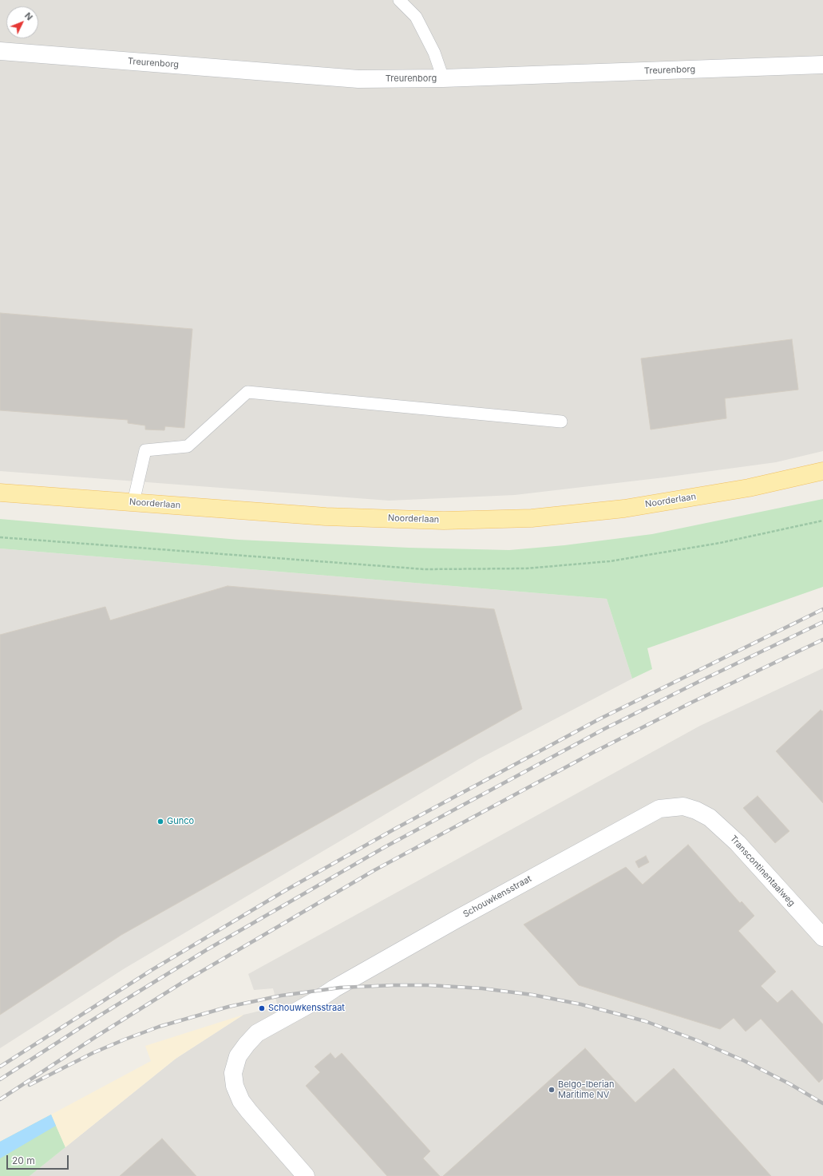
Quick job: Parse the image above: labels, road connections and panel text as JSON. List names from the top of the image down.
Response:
{
  "streets": {
    "main road": ["Noorderlaan"],
    "street": ["Treurenborg", "Transcontinentaalweg", "Schouwkensstraat"]
  },
  "crossings": [
    ["Transcontinentaalweg", "Schouwkensstraat"]
  ],
  "places": ["Gunco", "Schouwkensstraat", "Belgo-Iberian Maritime NV"],
  "scale_bar": "20 m",
  "north": "top right"
}
